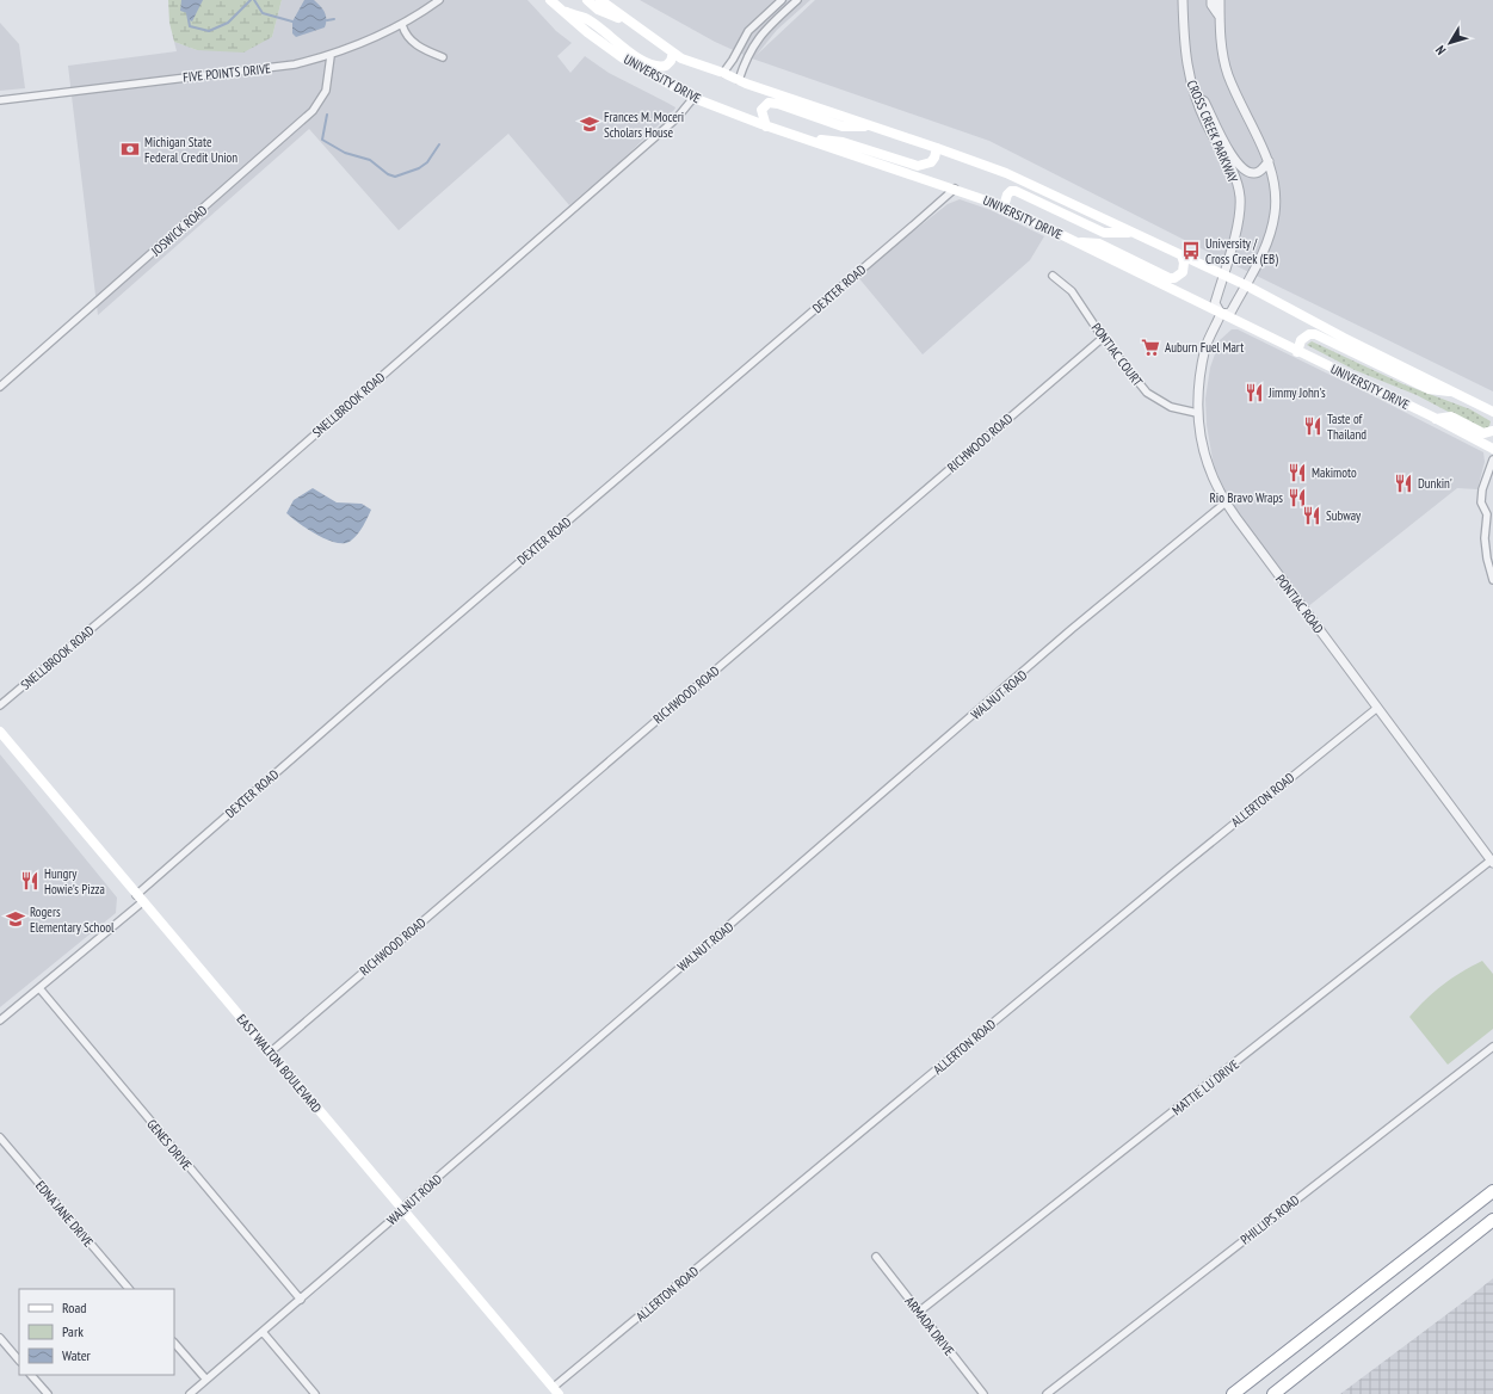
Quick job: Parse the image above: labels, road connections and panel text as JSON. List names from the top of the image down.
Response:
{
  "streets": {
    "main road": ["UNIVERSITY DRIVE", "EAST WALTON BOULEVARD"],
    "street": [
      "FIVE POINTS DRIVE",
      "CROSS CREEK PARKWAY",
      "JOSWICK ROAD",
      "DEXTER ROAD",
      "PONTIAC COURT",
      "SNELLBROOK ROAD",
      "RICHWOOD ROAD",
      "PONTIAC ROAD",
      "WALNUT ROAD",
      "ALLERTON ROAD",
      "MATTIE LU DRIVE",
      "GENES DRIVE",
      "EDNA JANE DRIVE",
      "PHILLIPS ROAD",
      "ARMADA DRIVE"
    ]
  },
  "crossings": [
    ["FIVE POINTS DRIVE", "JOSWICK ROAD"],
    ["UNIVERSITY DRIVE", "CROSS CREEK PARKWAY"],
    ["UNIVERSITY DRIVE", "DEXTER ROAD"],
    ["UNIVERSITY DRIVE", "SNELLBROOK ROAD"],
    ["UNIVERSITY DRIVE", "PONTIAC ROAD"],
    ["CROSS CREEK PARKWAY", "PONTIAC ROAD"],
    ["DEXTER ROAD", "EAST WALTON BOULEVARD"],
    ["DEXTER ROAD", "GENES DRIVE"],
    ["PONTIAC COURT", "RICHWOOD ROAD"],
    ["PONTIAC COURT", "PONTIAC ROAD"],
    ["RICHWOOD ROAD", "EAST WALTON BOULEVARD"],
    ["PONTIAC ROAD", "WALNUT ROAD"],
    ["PONTIAC ROAD", "ALLERTON ROAD"],
    ["PONTIAC ROAD", "MATTIE LU DRIVE"],
    ["WALNUT ROAD", "EAST WALTON BOULEVARD"],
    ["WALNUT ROAD", "GENES DRIVE"],
    ["ALLERTON ROAD", "EAST WALTON BOULEVARD"],
    ["MATTIE LU DRIVE", "ARMADA DRIVE"]
  ],
  "places": {
    "school or university": ["Frances M. Moceri Scholars House", "Rogers Elementary School"],
    "bank": ["Michigan State Federal Credit Union"],
    "bus stop": ["University / Cross Creek (EB)"],
    "supermarket": ["Auburn Fuel Mart"],
    "restaurant": [
      "Jimmy John's",
      "Taste of Thailand",
      "Makimoto",
      "Dunkin'",
      "Rio Bravo Wraps",
      "Subway",
      "Hungry Howie's Pizza"
    ]
  },
  "legend": ["Road", "Park", "Water"],
  "north": "bottom left"
}
